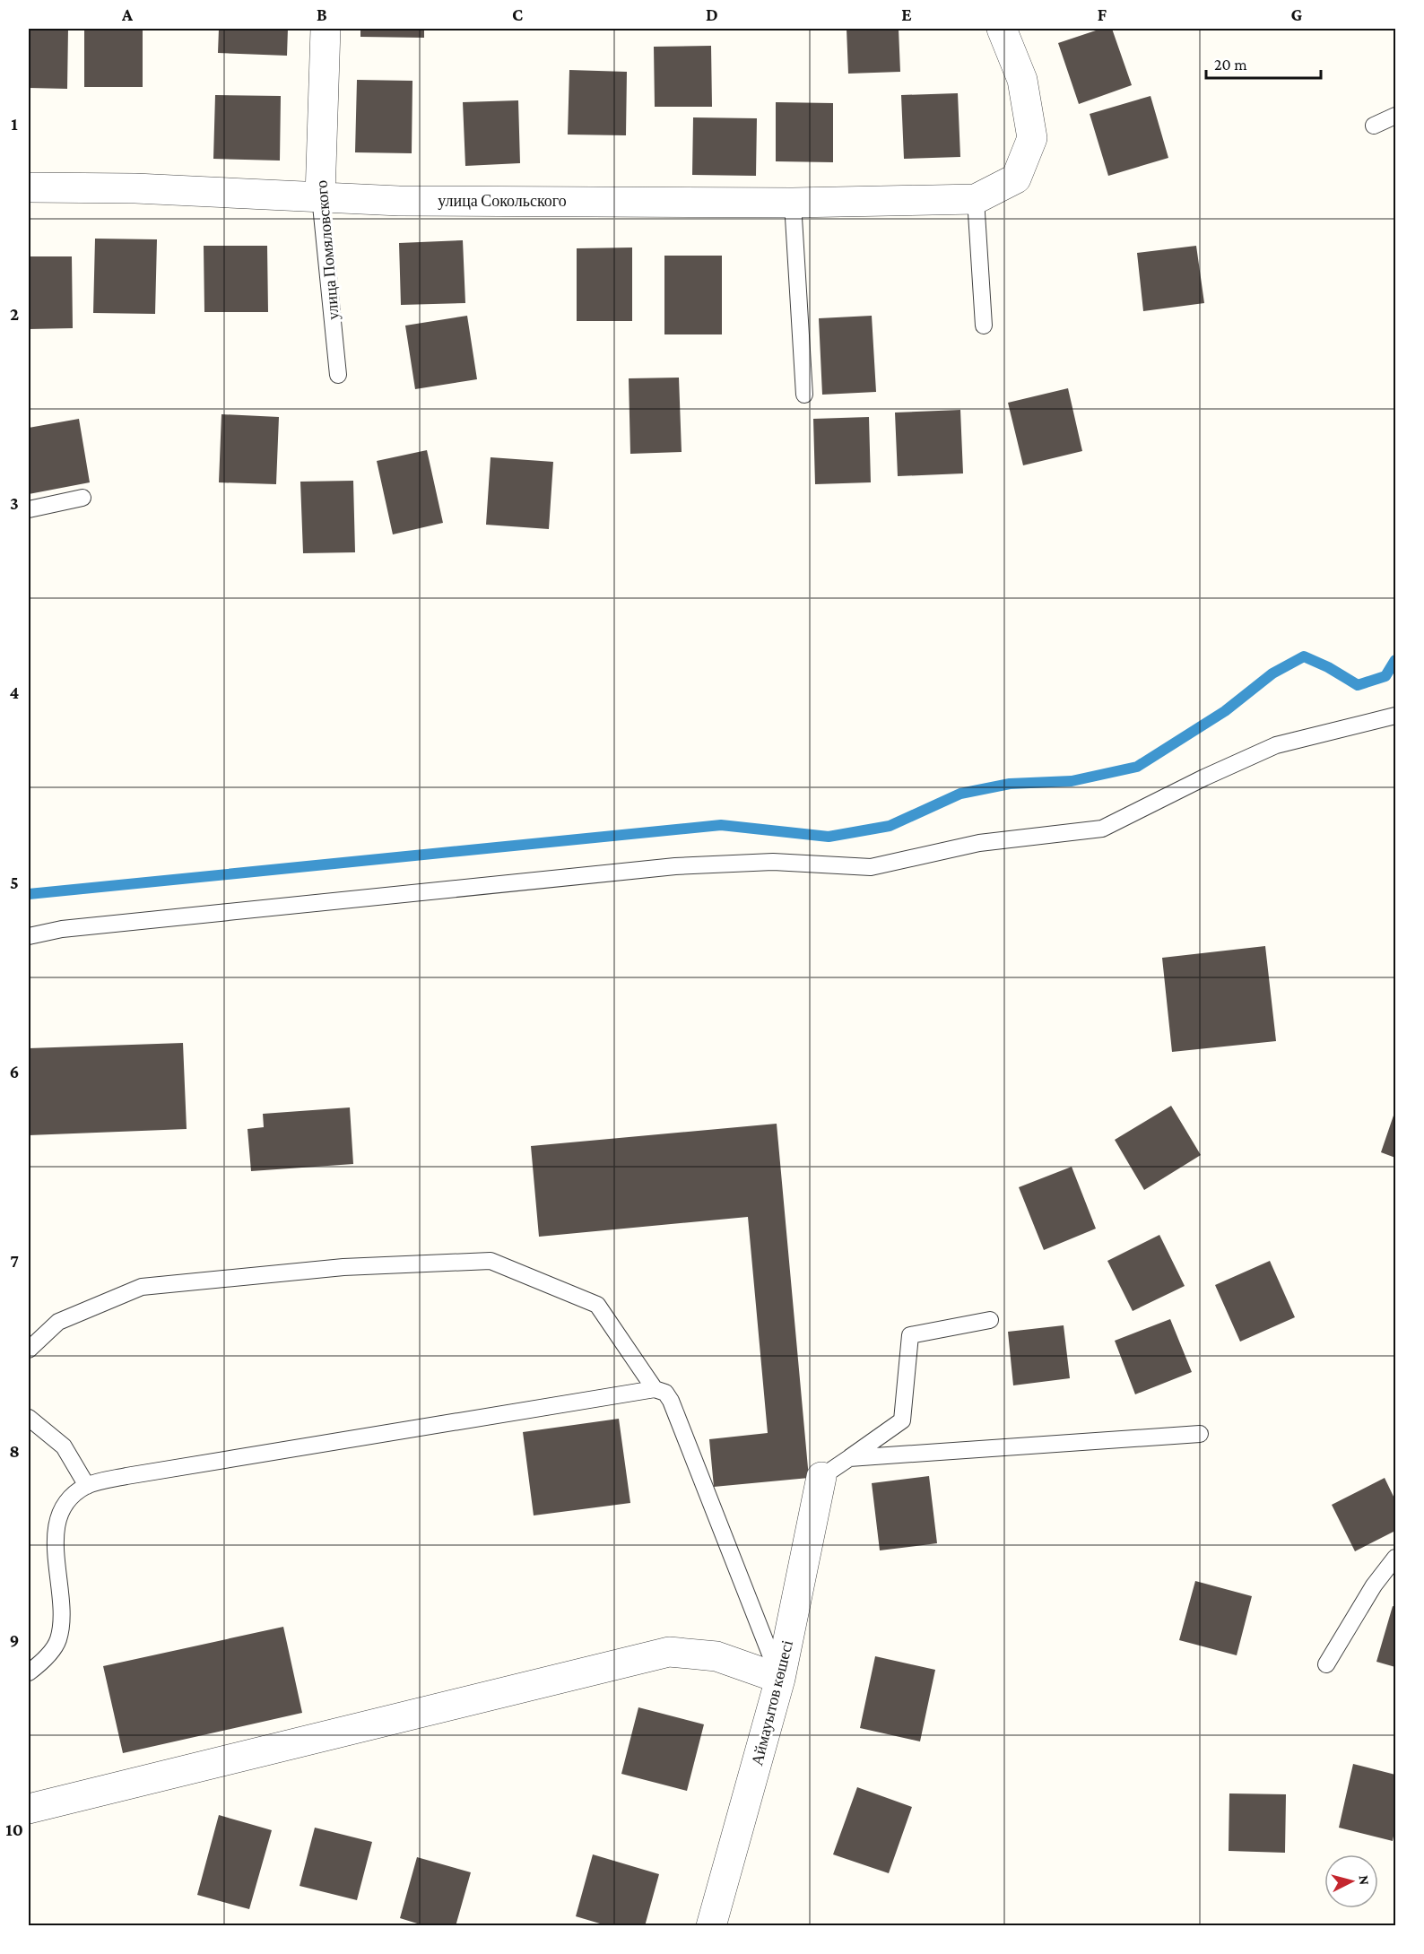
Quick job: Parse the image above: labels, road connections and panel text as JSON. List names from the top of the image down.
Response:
{
  "streets": {
    "street": ["улица Сокольского", "улица Помяловского", "Аймауытов көшесі"]
  },
  "crossings": [
    ["улица Сокольского", "улица Помяловского"]
  ],
  "scale_bar": "20 m",
  "north": "right",
  "grid": {
    "columns": [
      "A",
      "B",
      "C",
      "D",
      "E",
      "F",
      "G"
    ],
    "rows": [
      "1",
      "2",
      "3",
      "4",
      "5",
      "6",
      "7",
      "8",
      "9",
      "10"
    ]
  }
}
